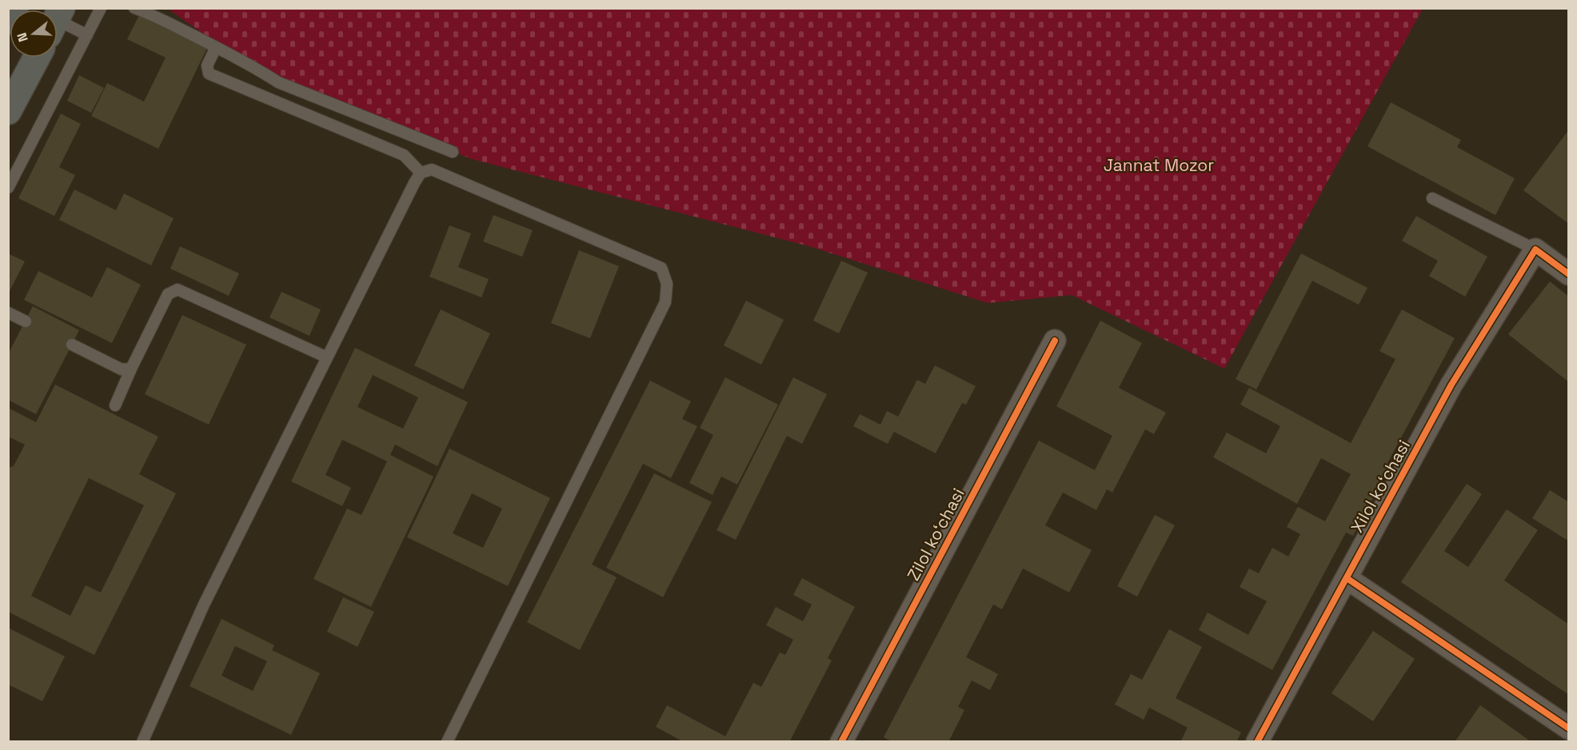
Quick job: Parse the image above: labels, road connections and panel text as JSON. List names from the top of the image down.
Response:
{
  "streets": {
    "street": ["Xilol koʻchasi", "Zilol koʻchasi"]
  },
  "parks": ["Jannat Mozor"],
  "north": "left"
}
